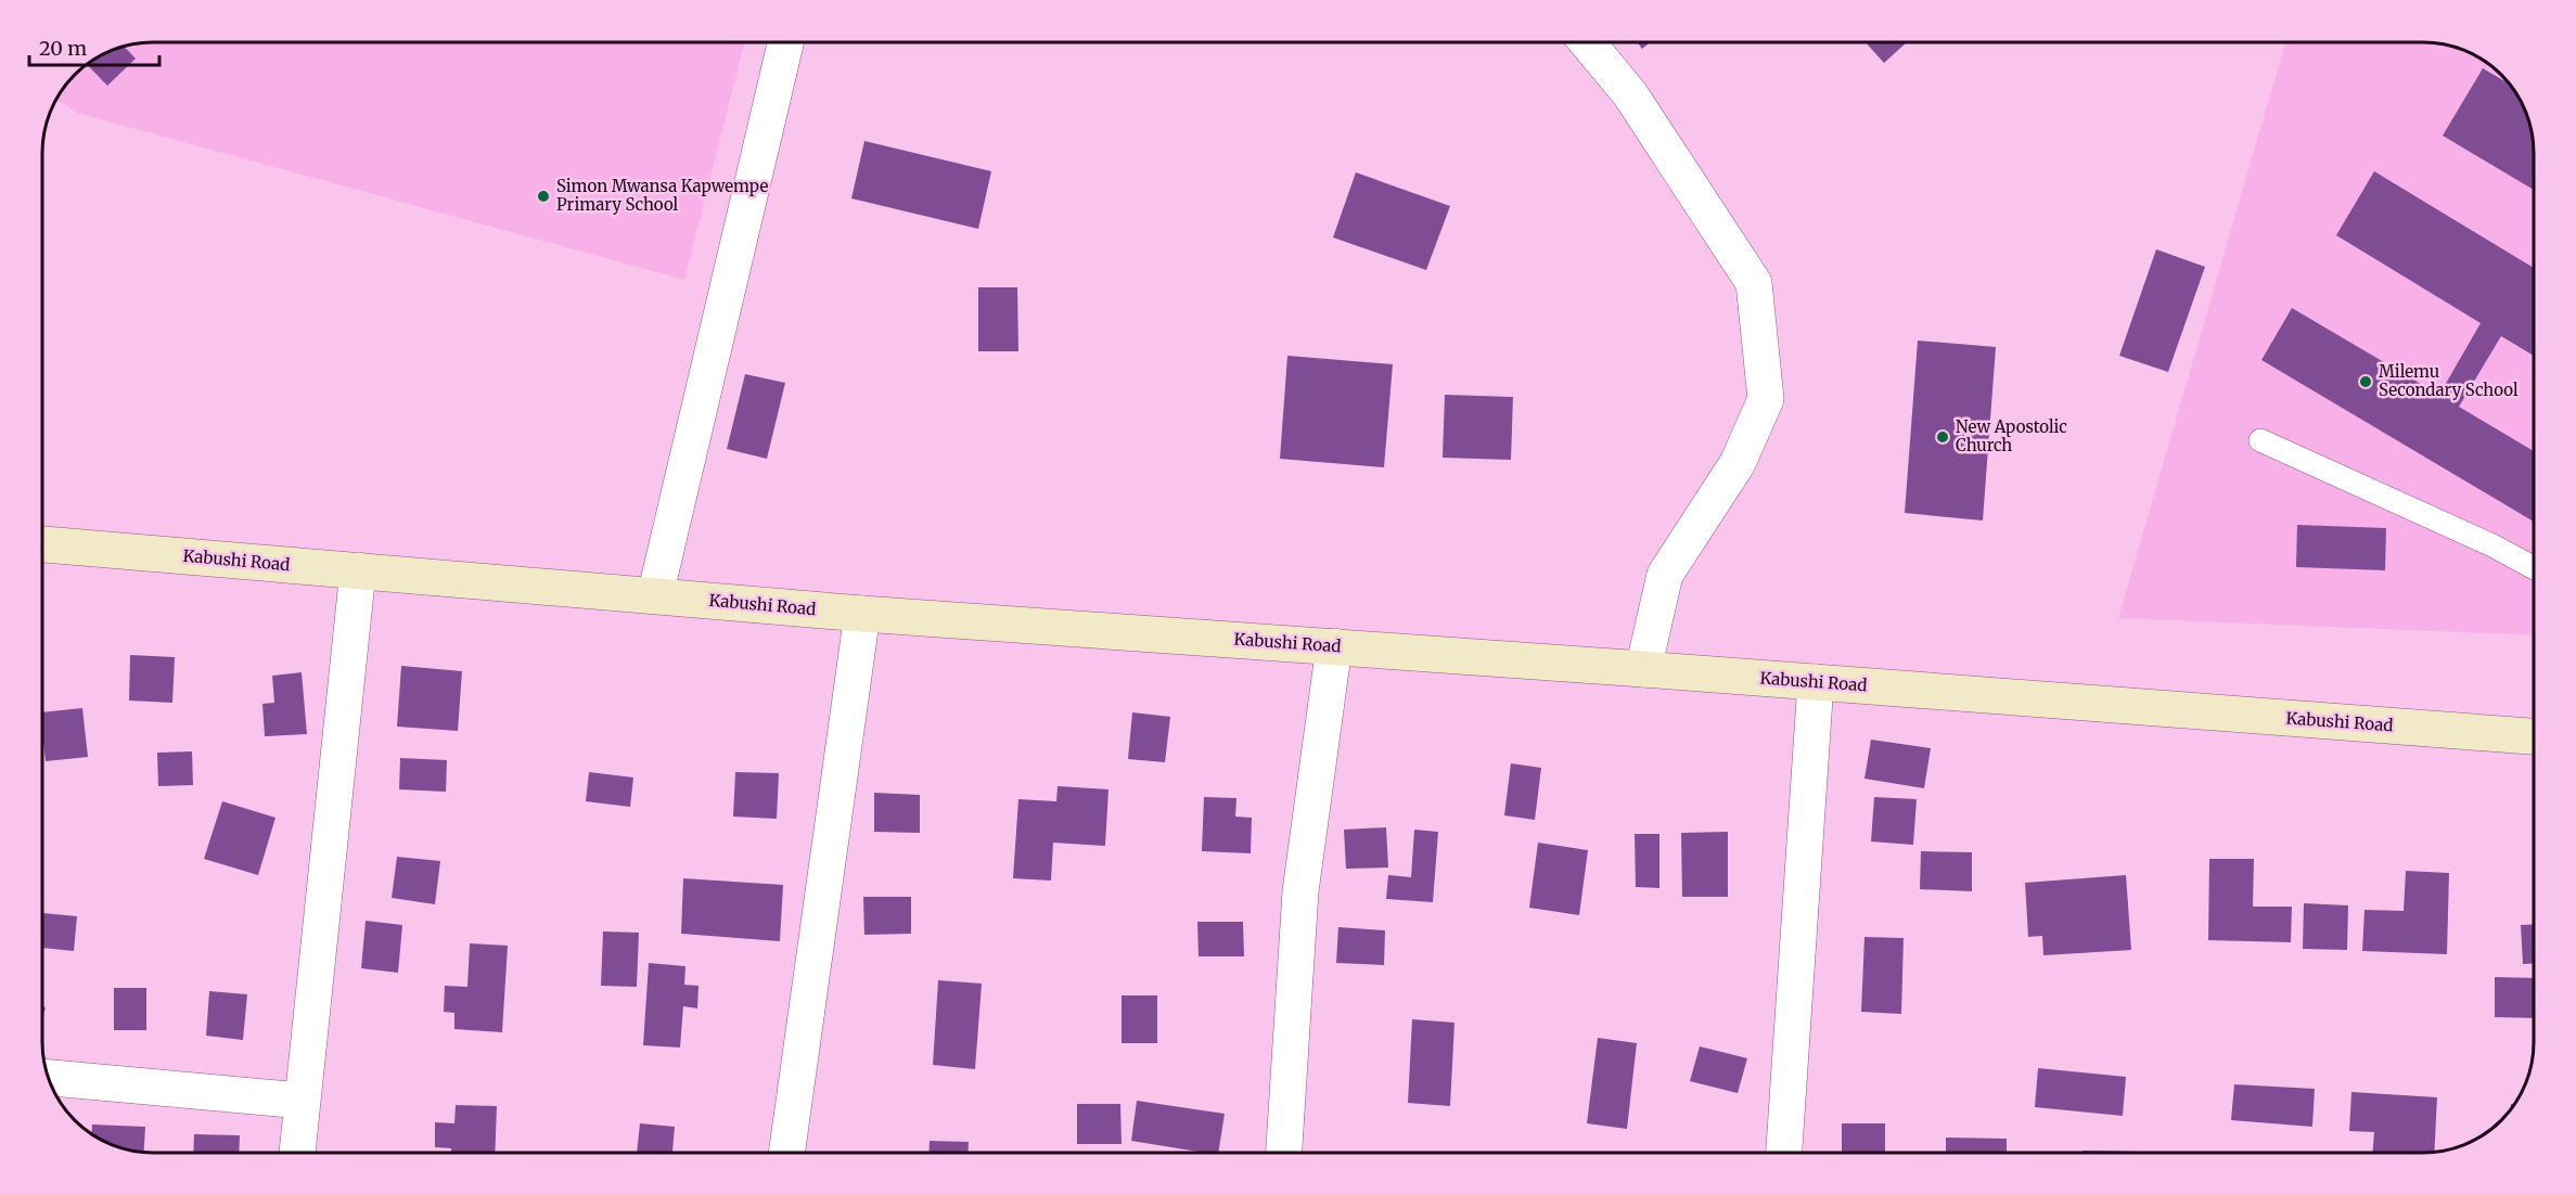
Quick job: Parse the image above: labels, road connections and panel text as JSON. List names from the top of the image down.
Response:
{
  "streets": {
    "main road": ["Kabushi Road"]
  },
  "places": ["Simon Mwansa Kapwempe Primary School", "Milemu Secondary School", "New Apostolic Church"],
  "scale_bar": "20 m"
}
